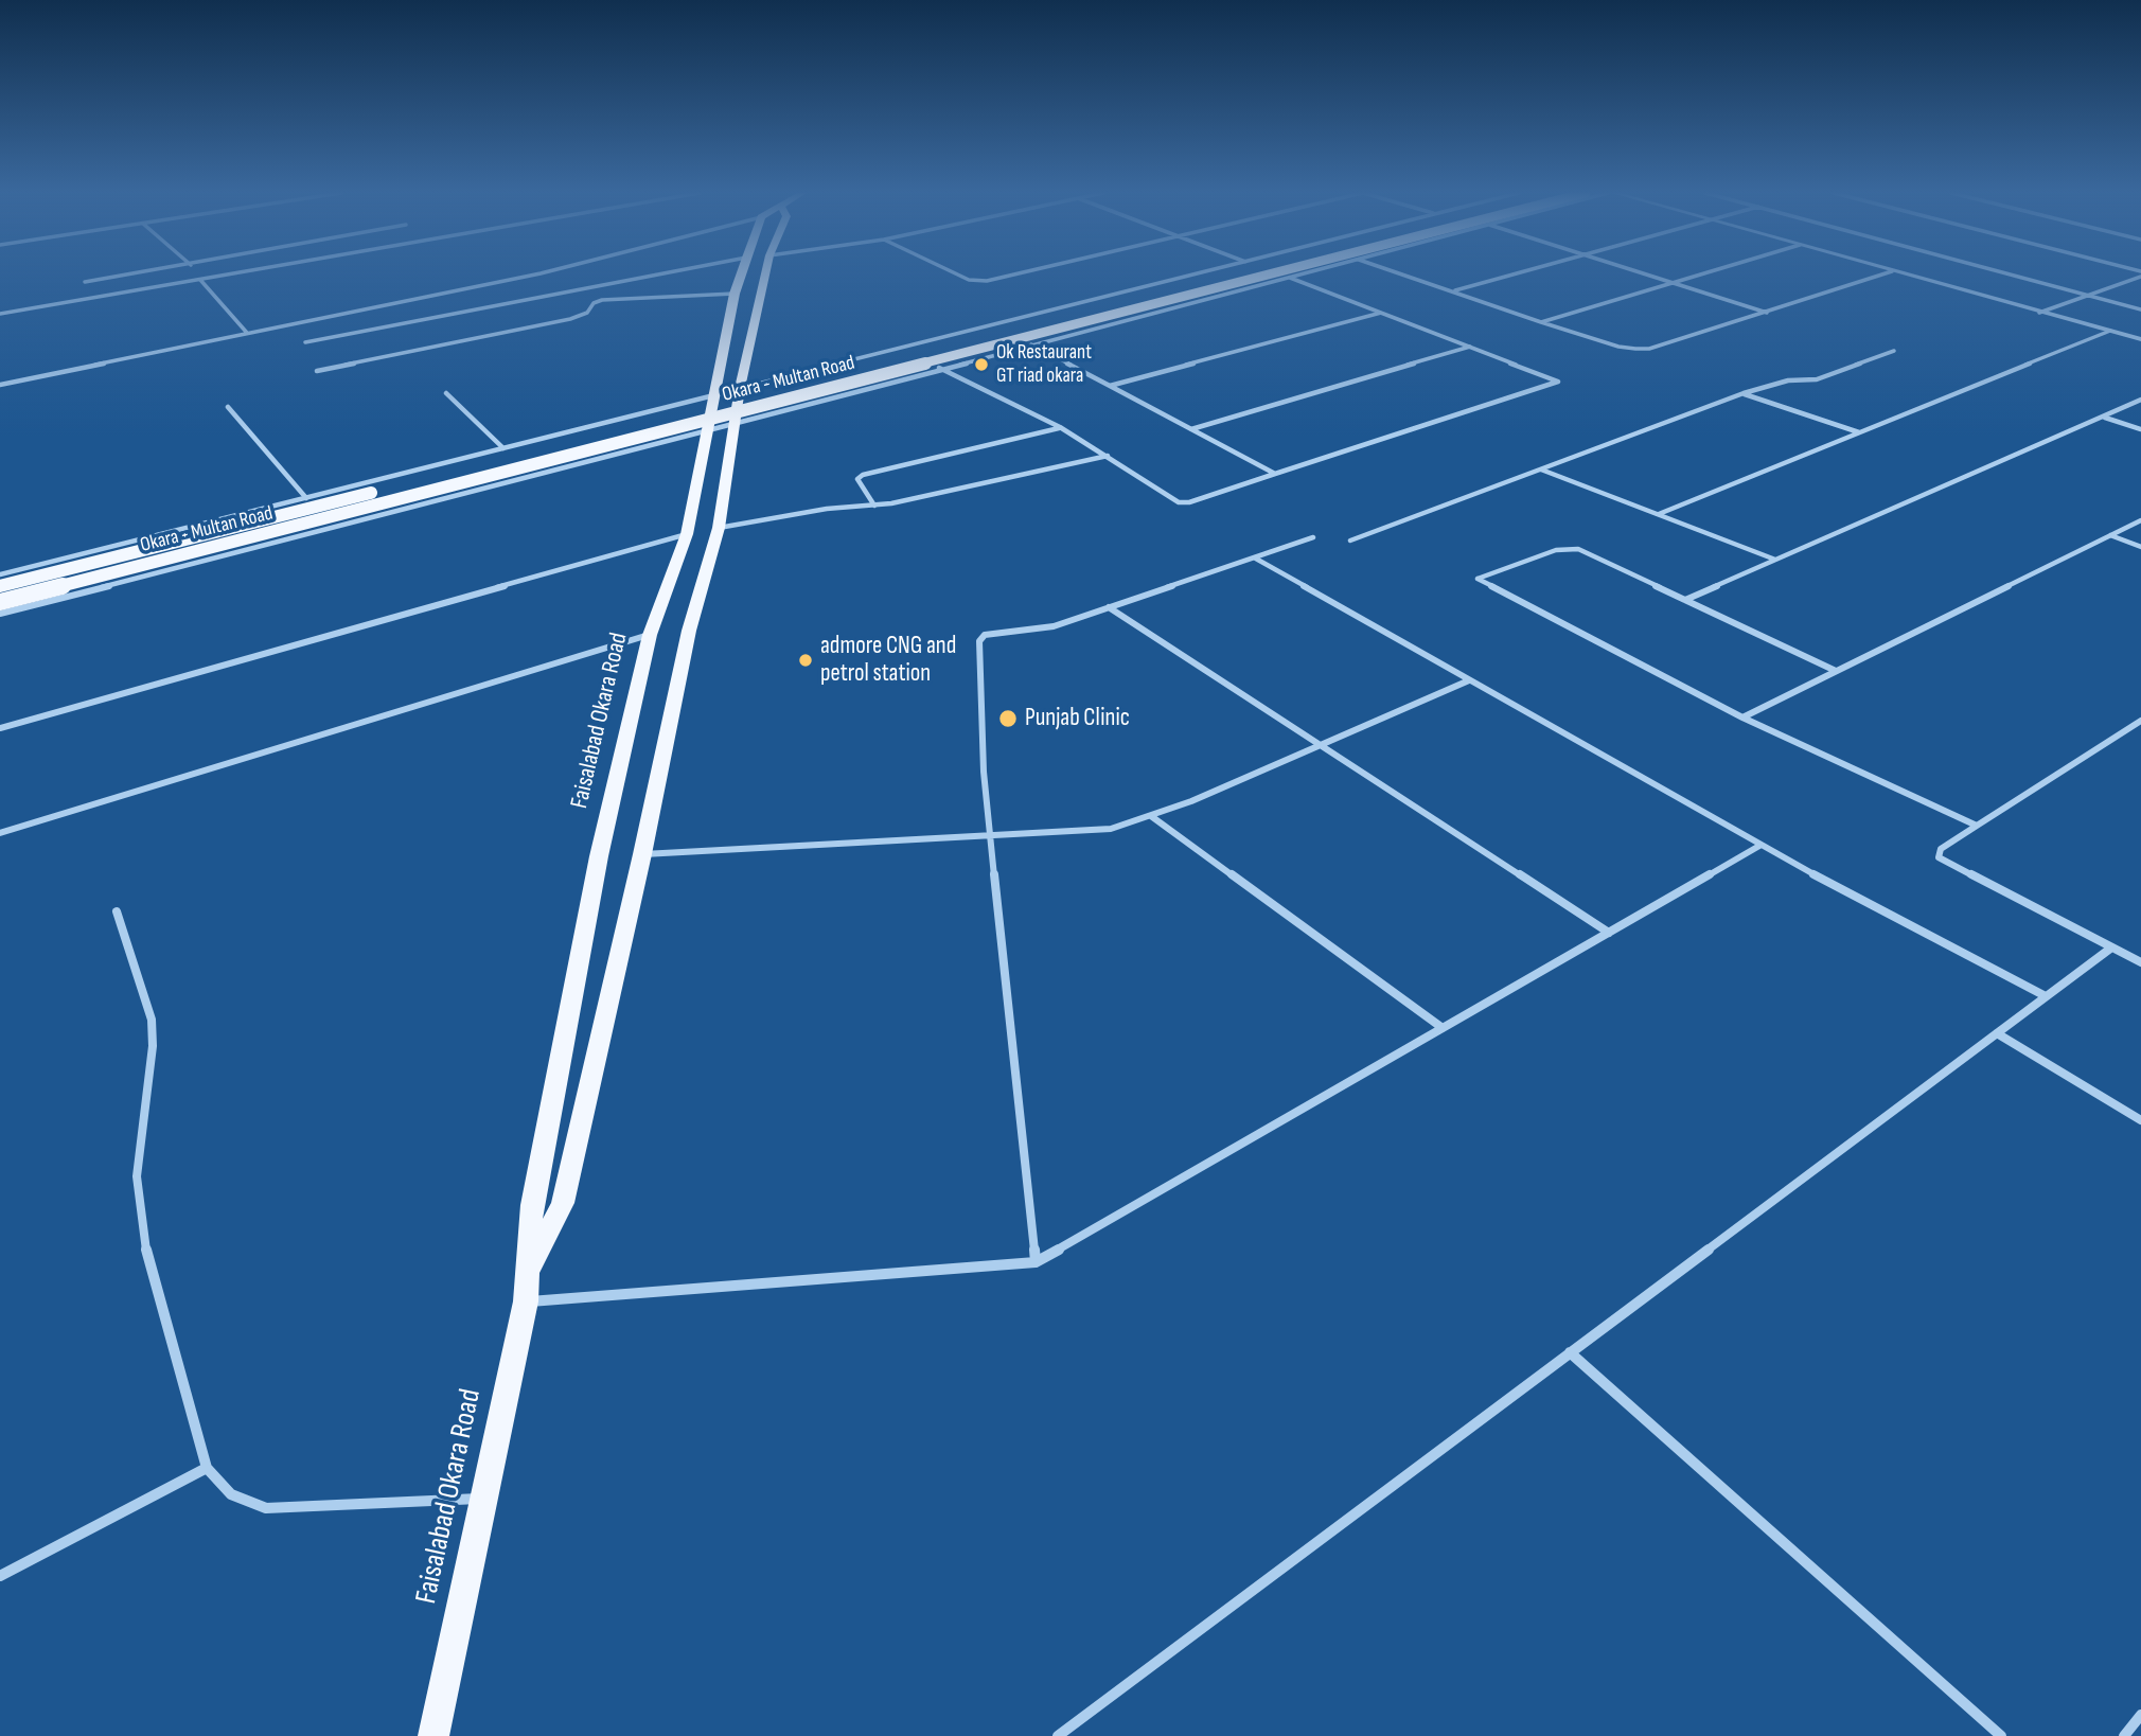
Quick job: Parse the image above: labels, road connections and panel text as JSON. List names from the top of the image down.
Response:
{
  "streets": {
    "main road": ["Okara - Multan Road", "Faisalabad Okara Road"]
  },
  "places": ["Ok Restaurant GT riad okara", "admore CNG and petrol station", "Punjab Clinic"]
}
